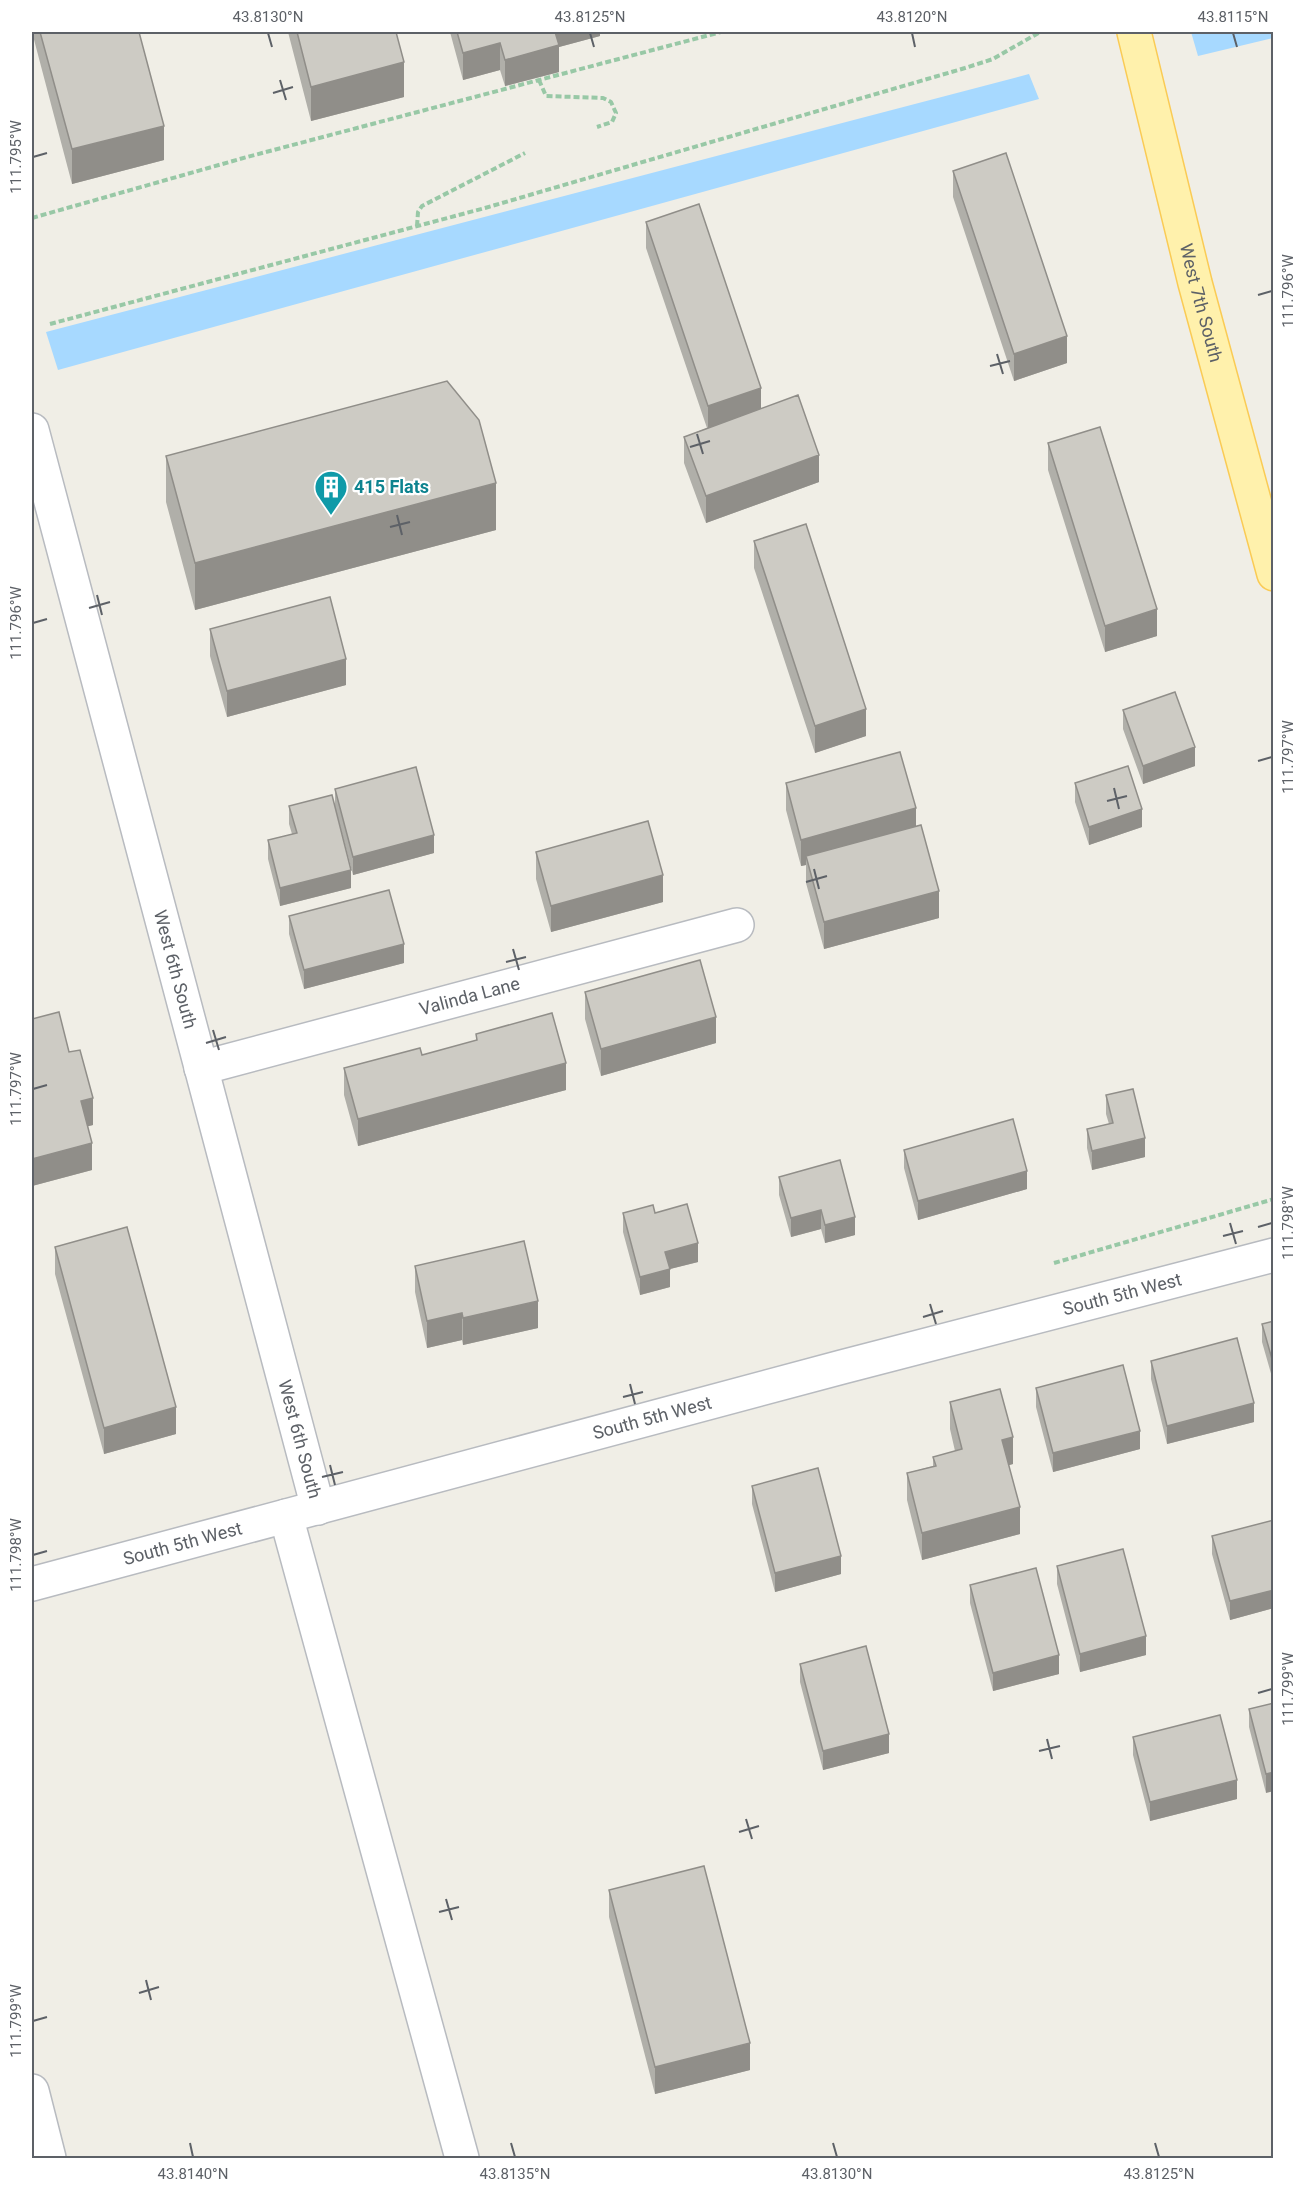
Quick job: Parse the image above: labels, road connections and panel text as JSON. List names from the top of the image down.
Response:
{
  "streets": {
    "main road": ["West 7th South"],
    "street": ["West 6th South", "Valinda Lane", "South 5th West"]
  },
  "crossings": [
    ["West 6th South", "Valinda Lane"],
    ["West 6th South", "South 5th West"]
  ],
  "places": {
    "building": ["415 Flats"]
  },
  "coordinates": [
    "43.8130°N",
    "43.8125°N",
    "43.8120°N",
    "43.8115°N",
    "111.795°W",
    "111.796°W",
    "111.797°W",
    "111.798°W",
    "111.799°W",
    "43.8140°N",
    "43.8135°N"
  ]
}
